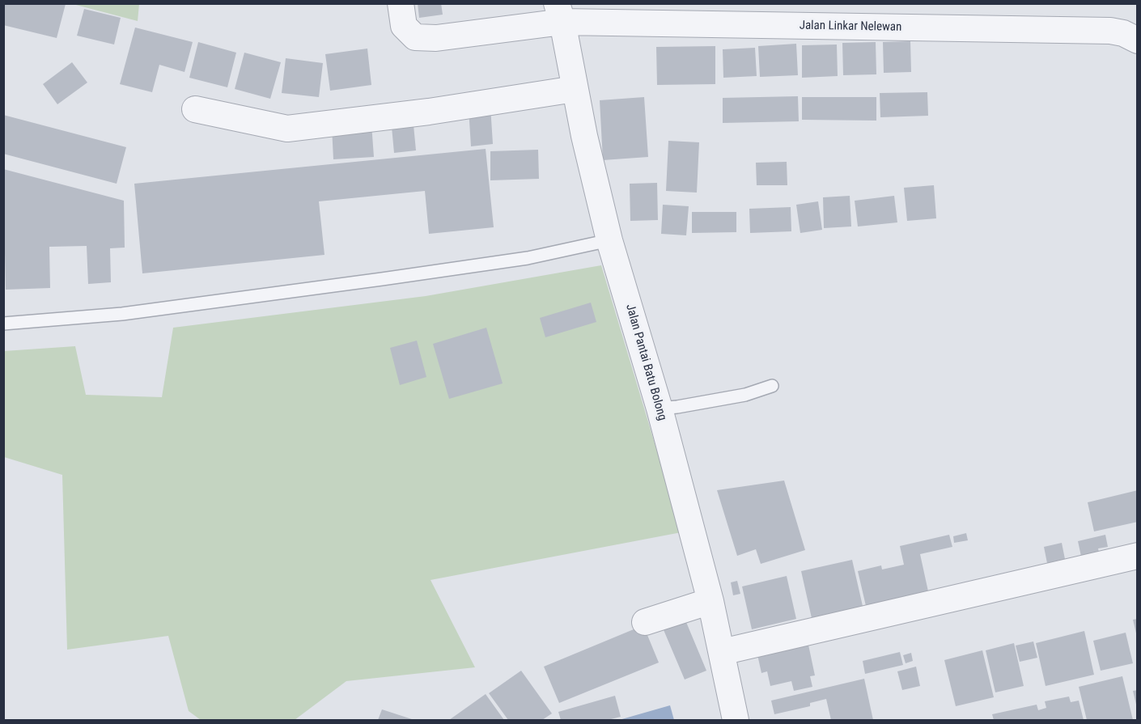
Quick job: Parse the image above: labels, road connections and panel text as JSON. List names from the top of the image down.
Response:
{
  "streets": {
    "street": ["Jalan Linkar Nelewan", "Jalan Pantai Batu Bolong"]
  },
  "crossings": [
    ["Jalan Linkar Nelewan", "Jalan Pantai Batu Bolong"]
  ]
}
